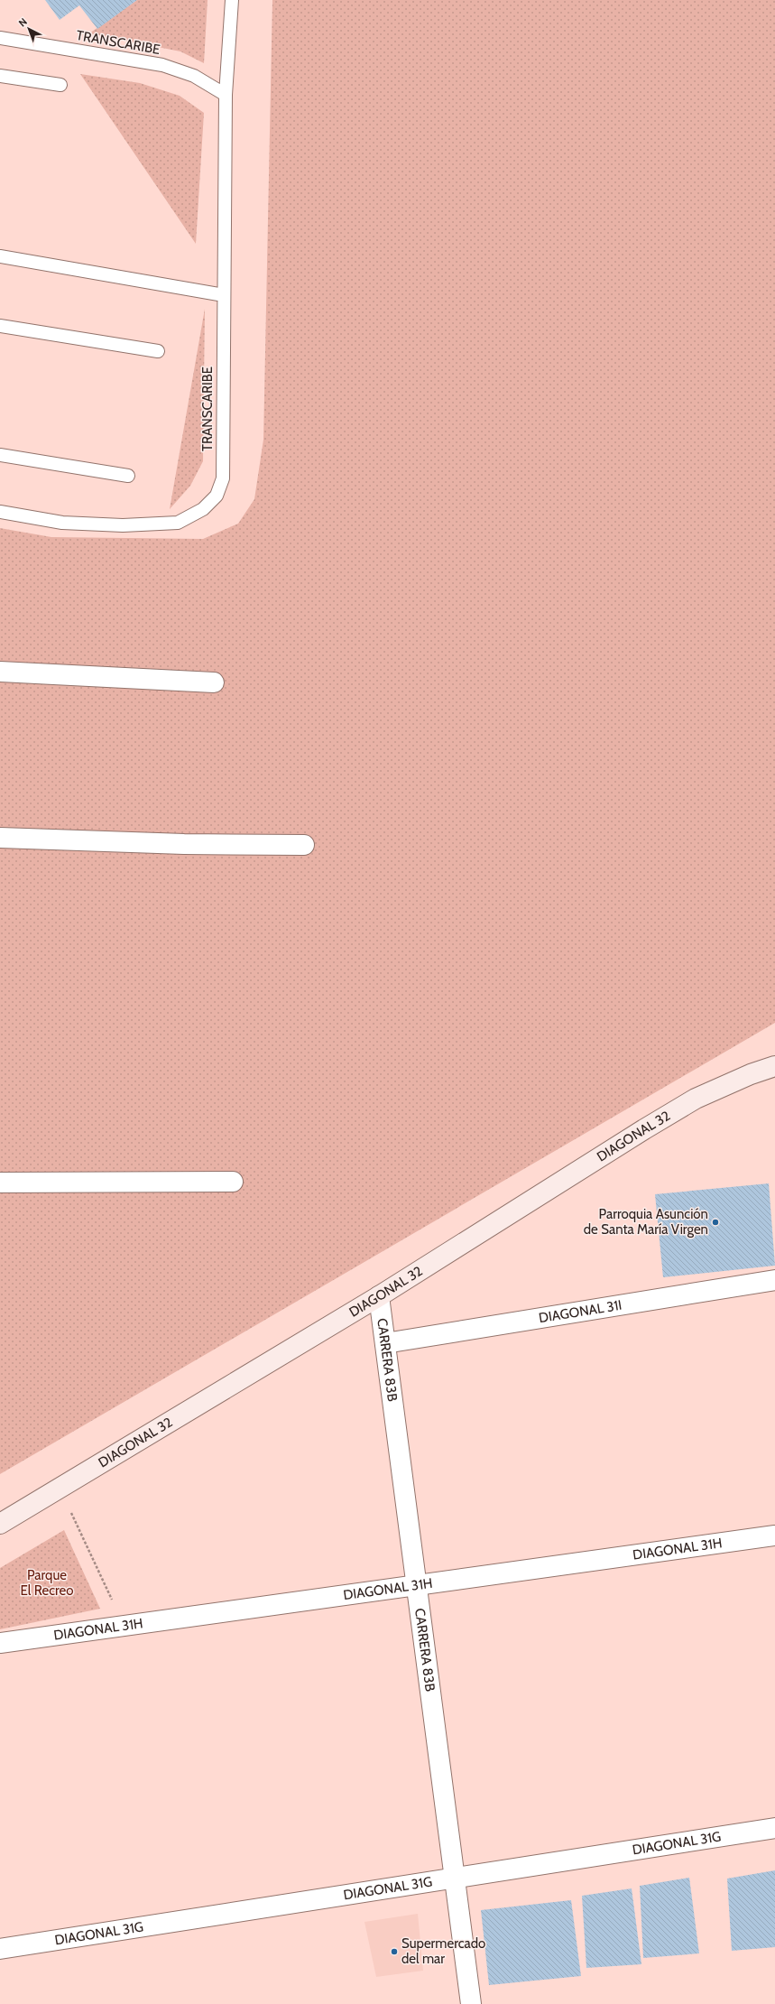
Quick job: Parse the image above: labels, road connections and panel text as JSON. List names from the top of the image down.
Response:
{
  "streets": {
    "street": [
      "DIAGONAL 32",
      "DIAGONAL 31I",
      "CARRERA 83B",
      "DIAGONAL 31H",
      "DIAGONAL 31G"
    ],
    "lane": ["TRANSCARIBE"]
  },
  "crossings": [
    ["DIAGONAL 32", "CARRERA 83B"],
    ["DIAGONAL 31I", "CARRERA 83B"],
    ["CARRERA 83B", "DIAGONAL 31H"],
    ["CARRERA 83B", "DIAGONAL 31G"]
  ],
  "parks": ["Parque El Recreo"],
  "places": ["Parroquia Asunción de Santa María Virgen", "Supermercado del mar"],
  "north": "top left"
}
